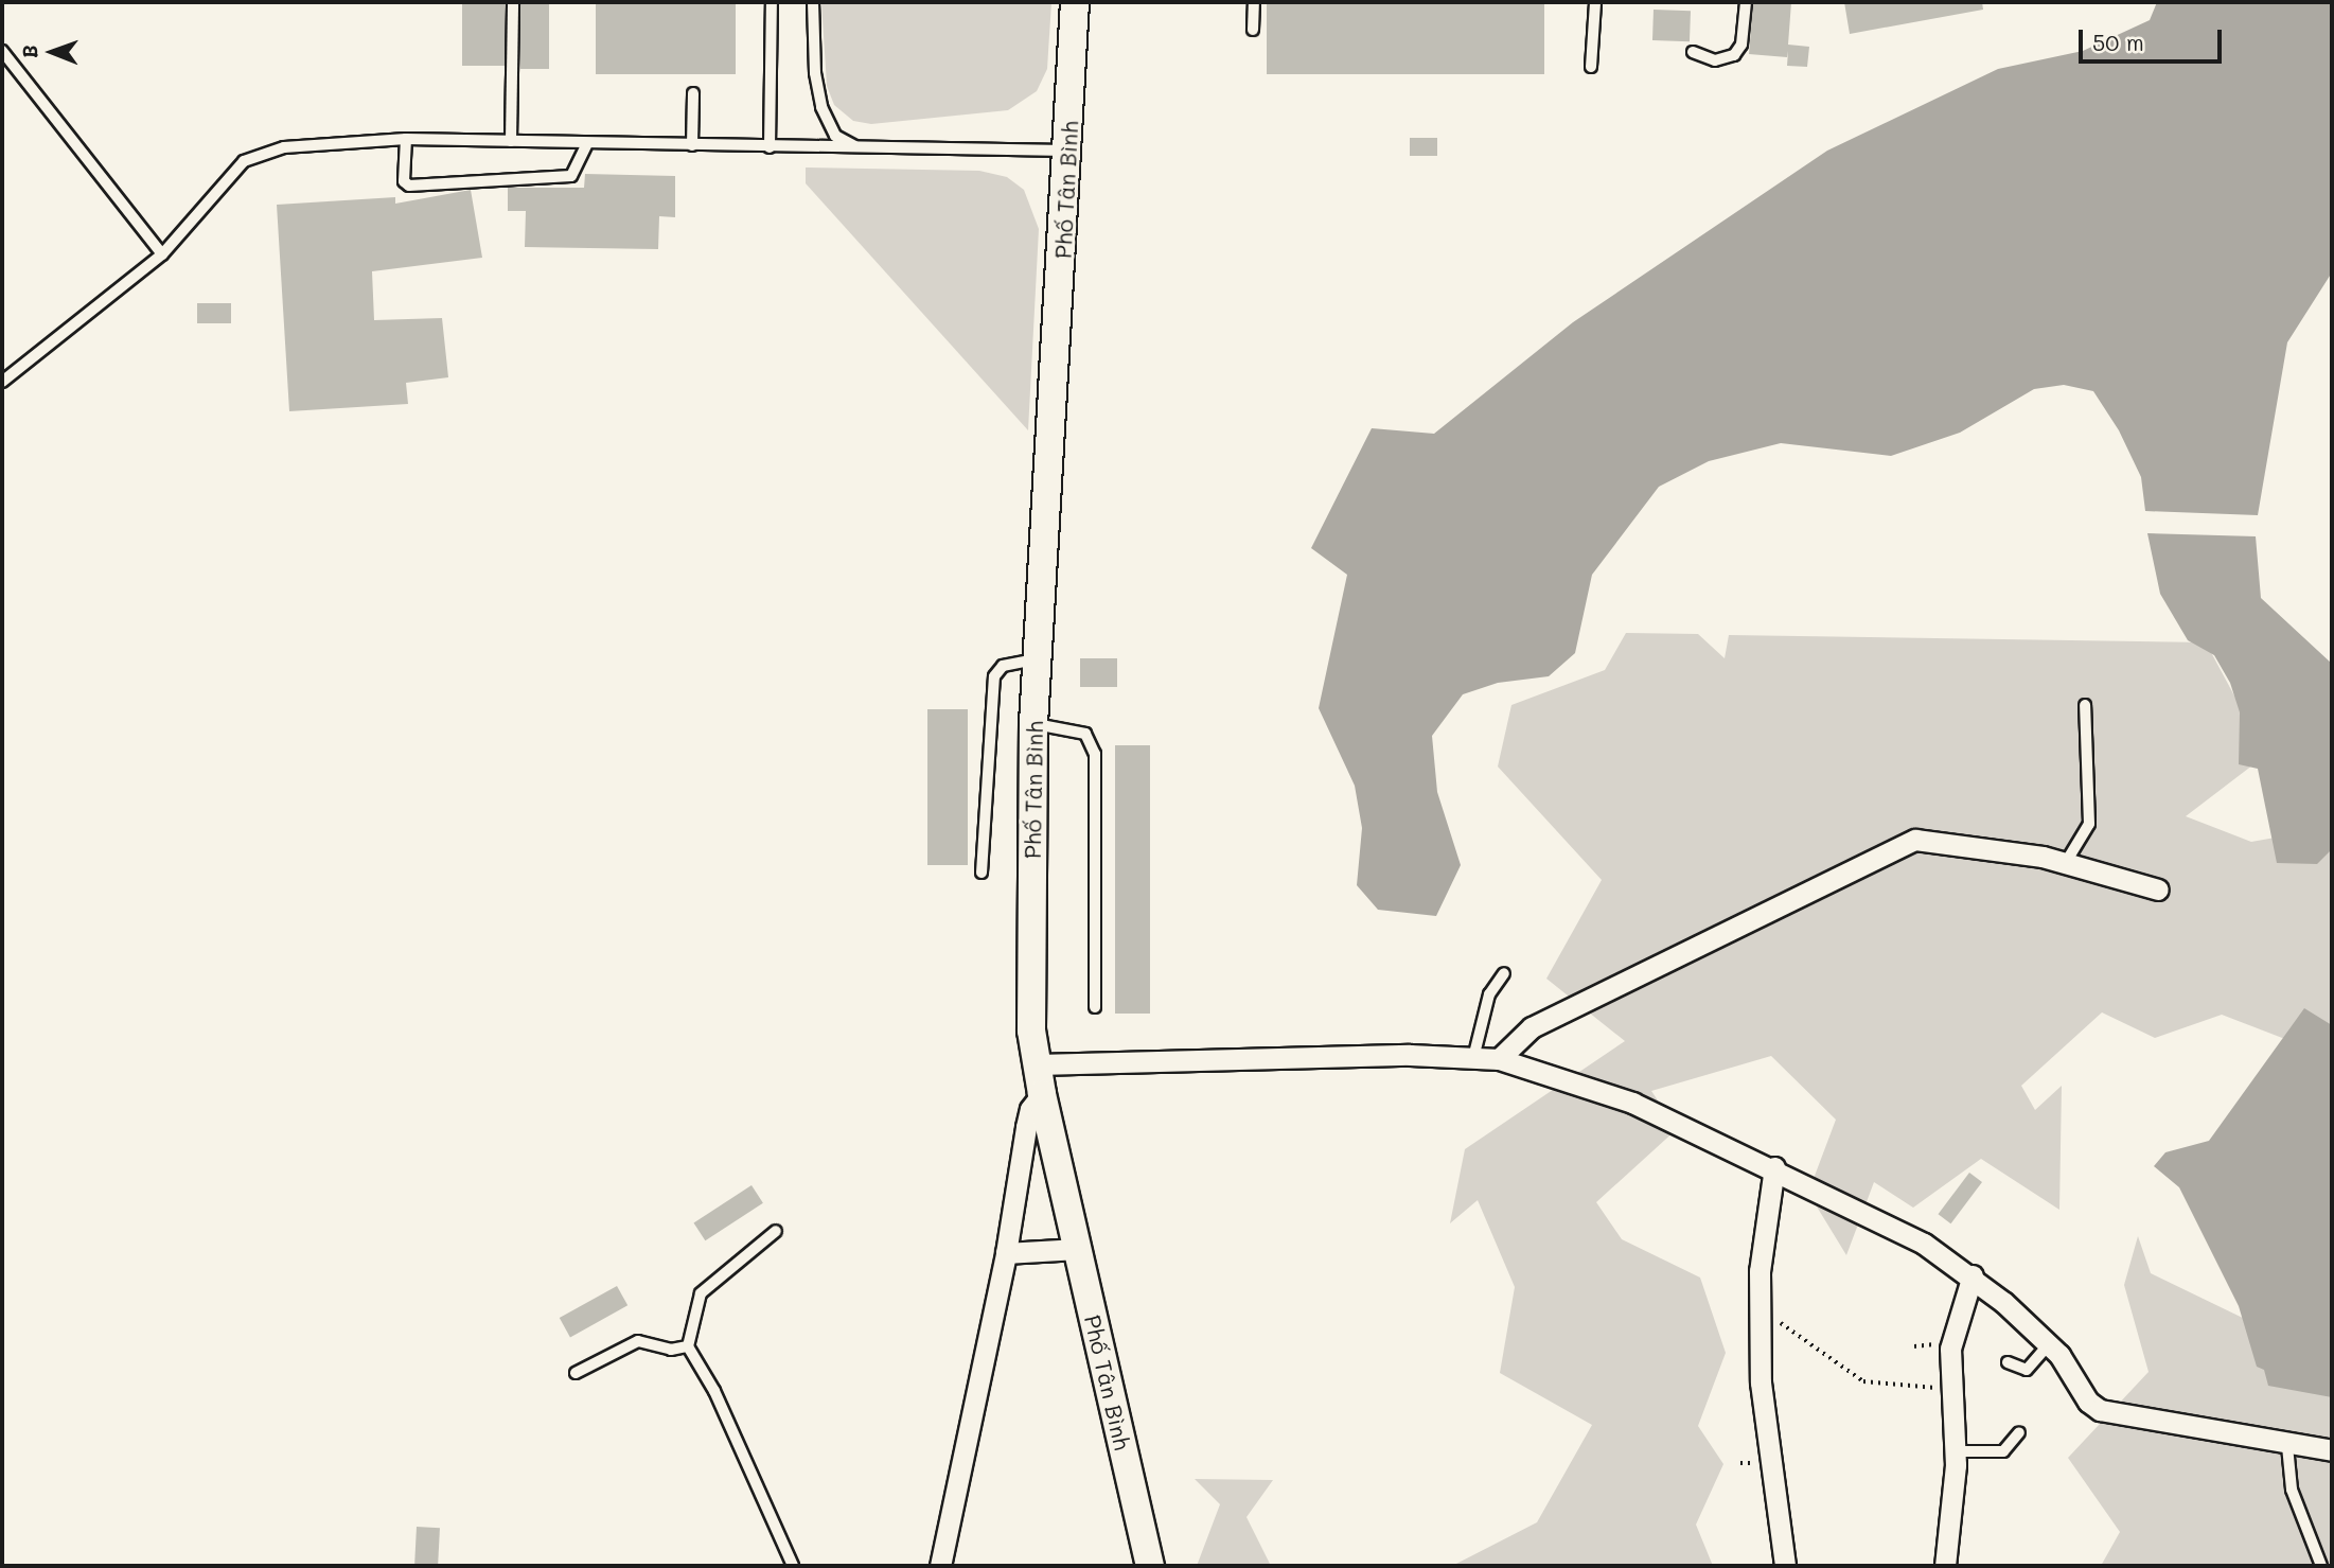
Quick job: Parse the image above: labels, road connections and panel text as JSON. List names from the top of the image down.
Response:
{
  "streets": {
    "street": ["Phố Tân Bình"]
  },
  "scale_bar": "50 m",
  "north": "left"
}
